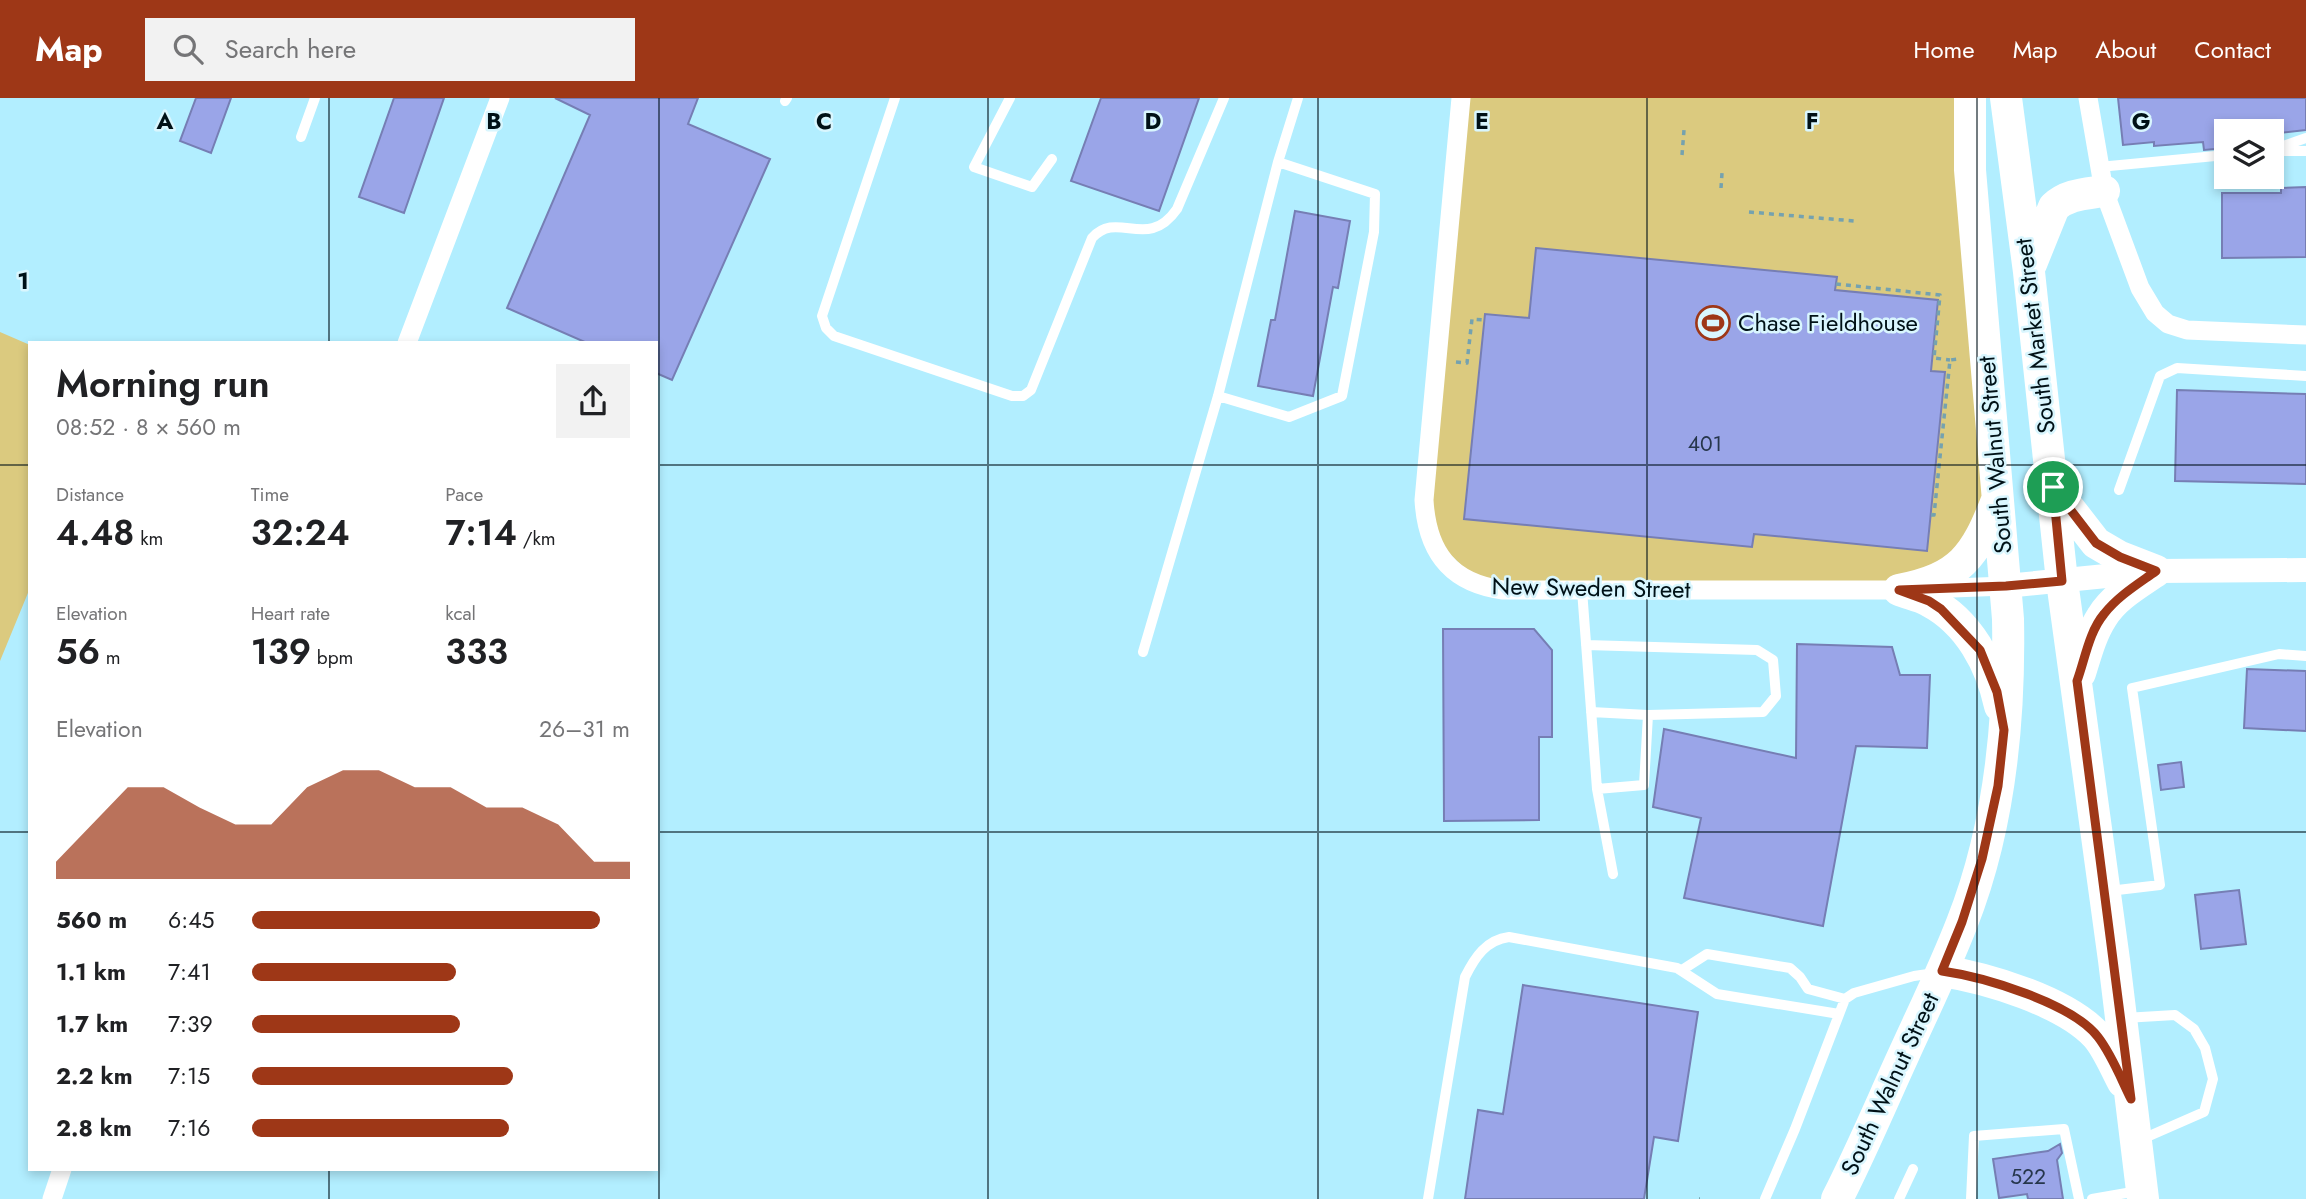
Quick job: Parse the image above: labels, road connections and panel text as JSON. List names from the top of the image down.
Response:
{
  "streets": {
    "main road": ["South Market Street", "South Walnut Street"],
    "street": ["New Sweden Street"]
  },
  "crossings": [
    ["South Walnut Street", "New Sweden Street"]
  ],
  "places": {
    "sports": ["Chase Fieldhouse"]
  },
  "house_numbers": ["401", "522"],
  "page": {
    "header": "Map",
    "search": "Search here",
    "nav": [
      "Home",
      "Map",
      "About",
      "Contact"
    ],
    "heading": ["Morning run", "08:52 · 8 × 560 m"],
    "stats": [
      ["Distance", "4.48 km"],
      ["Time", "32:24"],
      ["Pace", "7:14 /km"],
      ["Elevation", "56 m"],
      ["Heart rate", "139 bpm"],
      ["kcal", "333"]
    ],
    "chart": ["Elevation", "26–31 m"],
    "list": [
      {
        "name": "560 m",
        "note": "6:45"
      },
      {
        "name": "1.1 km",
        "note": "7:41"
      },
      {
        "name": "1.7 km",
        "note": "7:39"
      },
      {
        "name": "2.2 km",
        "note": "7:15"
      },
      {
        "name": "2.8 km",
        "note": "7:16"
      }
    ]
  },
  "grid": {
    "columns": [
      "A",
      "B",
      "C",
      "D",
      "E",
      "F",
      "G"
    ],
    "rows": ["1"]
  }
}
